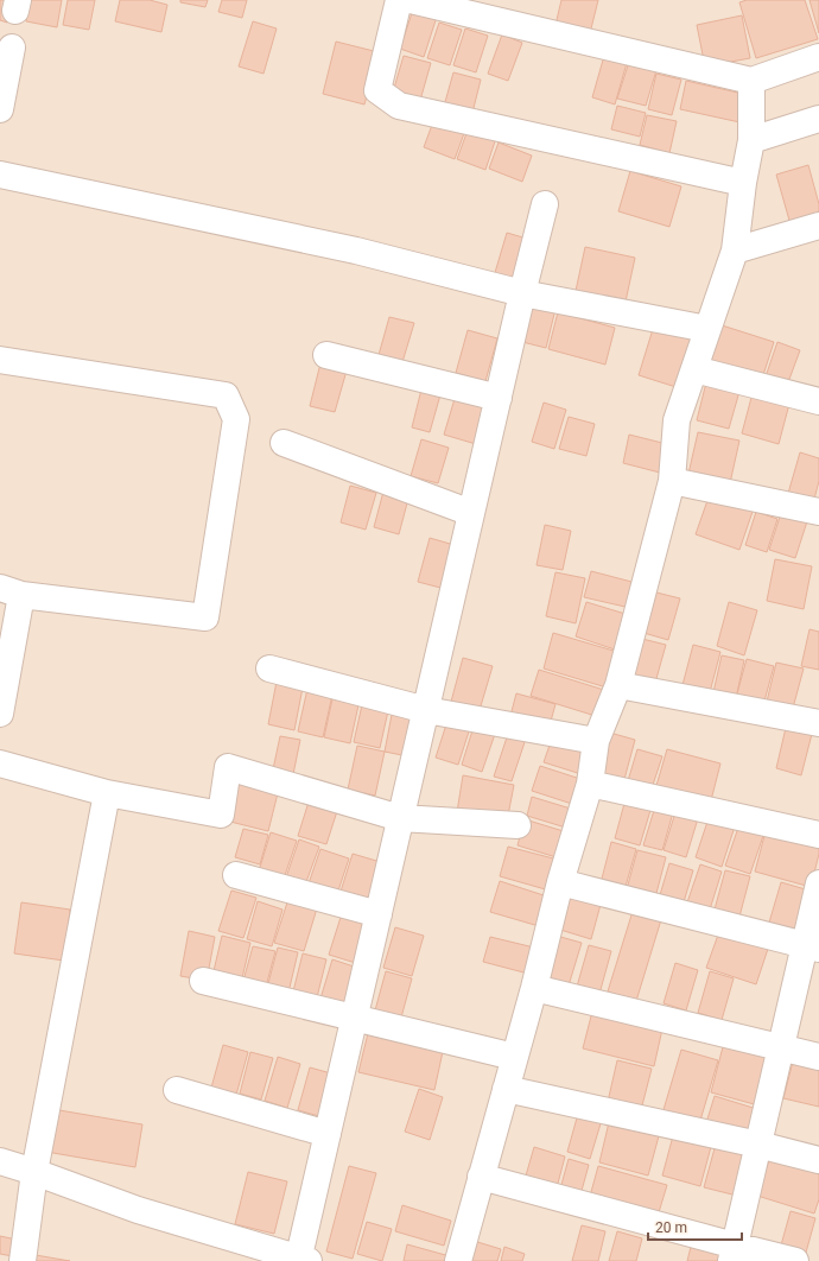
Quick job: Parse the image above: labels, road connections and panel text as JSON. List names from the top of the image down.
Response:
{
  "scale_bar": "20 m"
}
